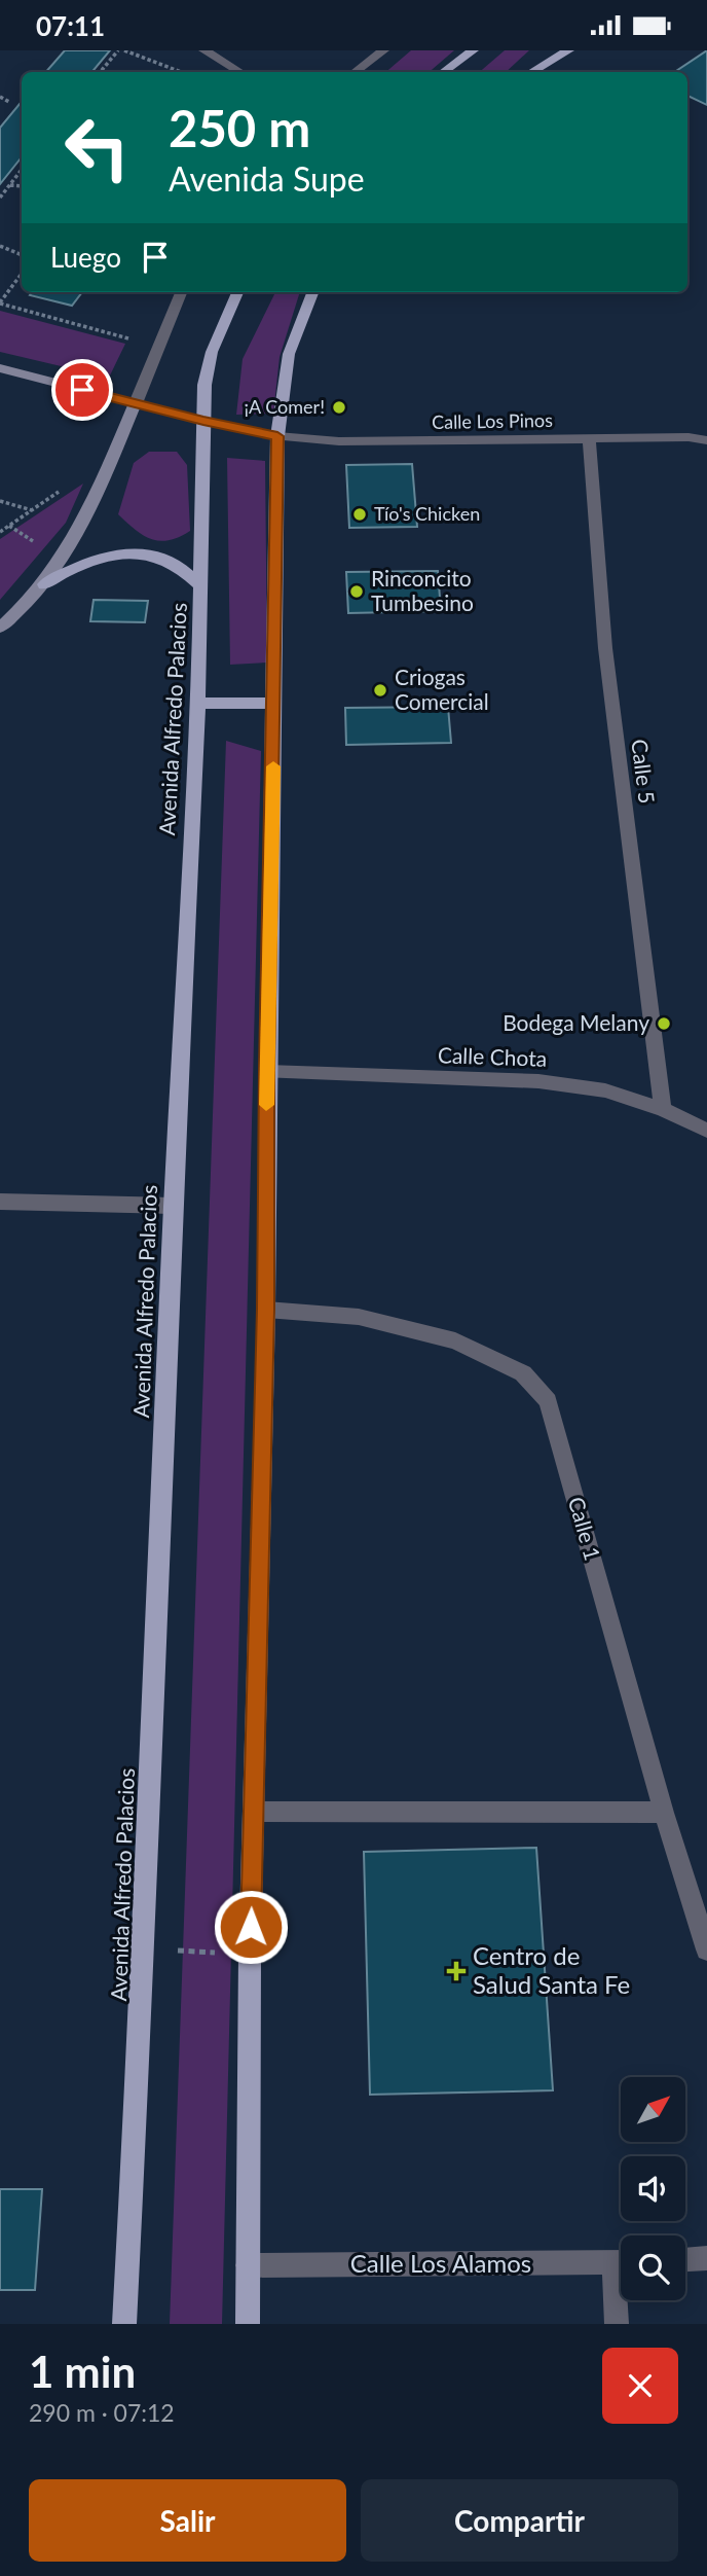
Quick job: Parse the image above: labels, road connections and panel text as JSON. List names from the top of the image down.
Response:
{
  "streets": {
    "main road": ["Avenida Alfredo Palacios"],
    "street": [
      "Calle Los Pinos",
      "Calle 5",
      "Calle Chota",
      "Calle 1",
      "Calle Los Alamos"
    ]
  },
  "crossings": [
    ["Calle Los Pinos", "Calle 5"],
    ["Calle 5", "Calle Chota"]
  ],
  "places": {
    "other": [
      "¡A Comer!",
      "Tío's Chicken",
      "Rinconcito Tumbesino",
      "Criogas Comercial",
      "Bodega Melany"
    ],
    "health": ["Centro de Salud Santa Fe"]
  },
  "north": "top right",
  "page": {
    "status": "07:11",
    "turn": ["250 m", "Avenida Supe"],
    "then": "Luego",
    "heading": ["1 min", "290 m · 07:12"],
    "buttons": ["Salir", "Compartir"]
  }
}
